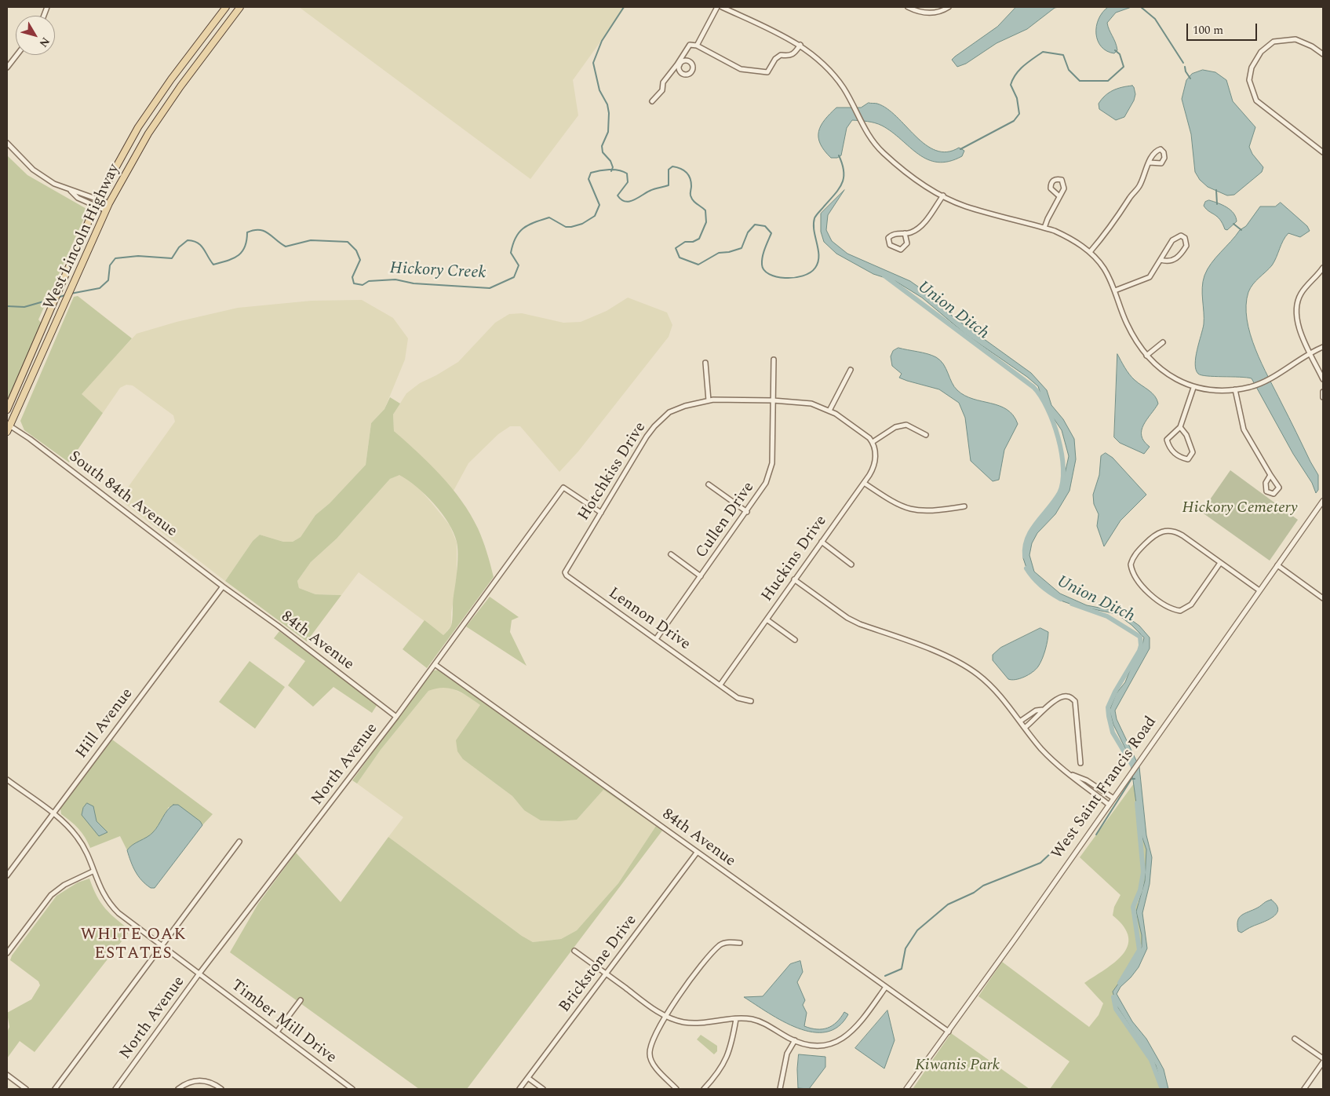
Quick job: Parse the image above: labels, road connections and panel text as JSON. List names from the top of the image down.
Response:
{
  "streets": {
    "main road": ["West Lincoln Highway"],
    "street": [
      "Hotchkiss Drive",
      "South 84th Avenue",
      "Cullen Drive",
      "Huckins Drive",
      "Lennon Drive",
      "84th Avenue",
      "Hill Avenue",
      "North Avenue",
      "West Saint Francis Road",
      "Brickstone Drive",
      "Timber Mill Drive"
    ]
  },
  "crossings": [
    ["West Lincoln Highway", "South 84th Avenue"],
    ["Hotchkiss Drive", "Cullen Drive"],
    ["Hotchkiss Drive", "Huckins Drive"],
    ["Hotchkiss Drive", "Lennon Drive"],
    ["Hotchkiss Drive", "North Avenue"],
    ["South 84th Avenue", "84th Avenue"],
    ["South 84th Avenue", "Hill Avenue"],
    ["Cullen Drive", "Lennon Drive"],
    ["Huckins Drive", "Lennon Drive"],
    ["84th Avenue", "Hill Avenue"],
    ["84th Avenue", "North Avenue"],
    ["84th Avenue", "West Saint Francis Road"],
    ["84th Avenue", "Brickstone Drive"],
    ["Hill Avenue", "Timber Mill Drive"],
    ["North Avenue", "Timber Mill Drive"]
  ],
  "districts": ["WHITE OAK ESTATES"],
  "water": ["Hickory Creek", "Union Ditch"],
  "parks": ["Hickory Cemetery", "Kiwanis Park"],
  "scale_bar": "100 m",
  "north": "bottom right"
}
